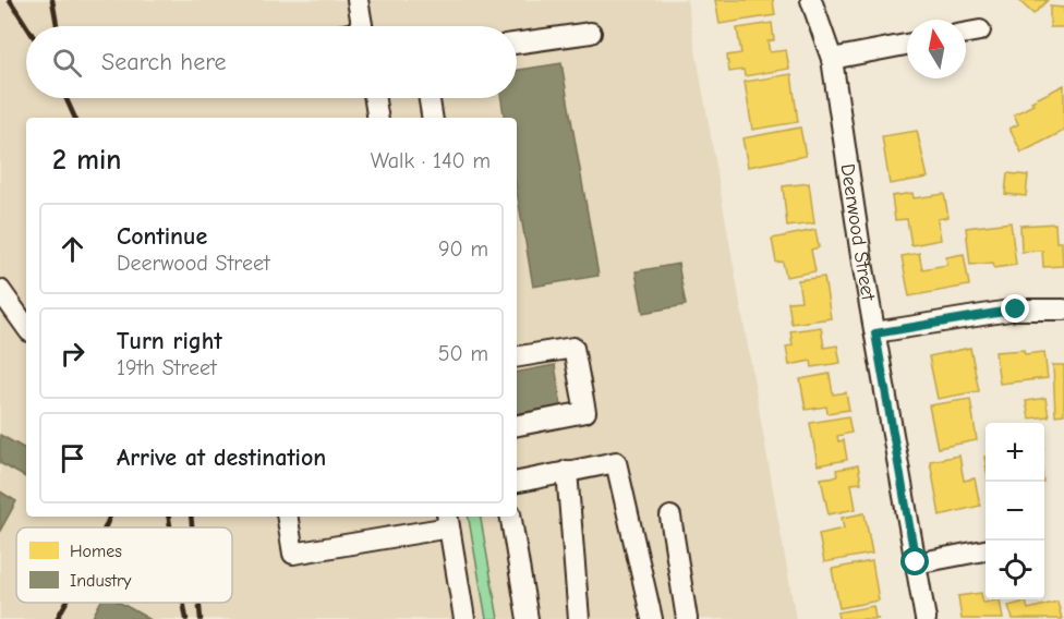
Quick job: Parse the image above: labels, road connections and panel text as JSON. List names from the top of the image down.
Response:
{
  "streets": {
    "street": ["Deerwood Street"]
  },
  "legend": ["Homes", "Industry"],
  "north": "top",
  "page": {
    "search": "Search here",
    "heading": ["2 min", "Walk · 140 m"],
    "list": [
      ["Continue", "Deerwood Street", "90 m"],
      ["Turn right", "19th Street", "50 m"],
      "Arrive at destination"
    ],
    "map_buttons": ["+", "−"]
  }
}
